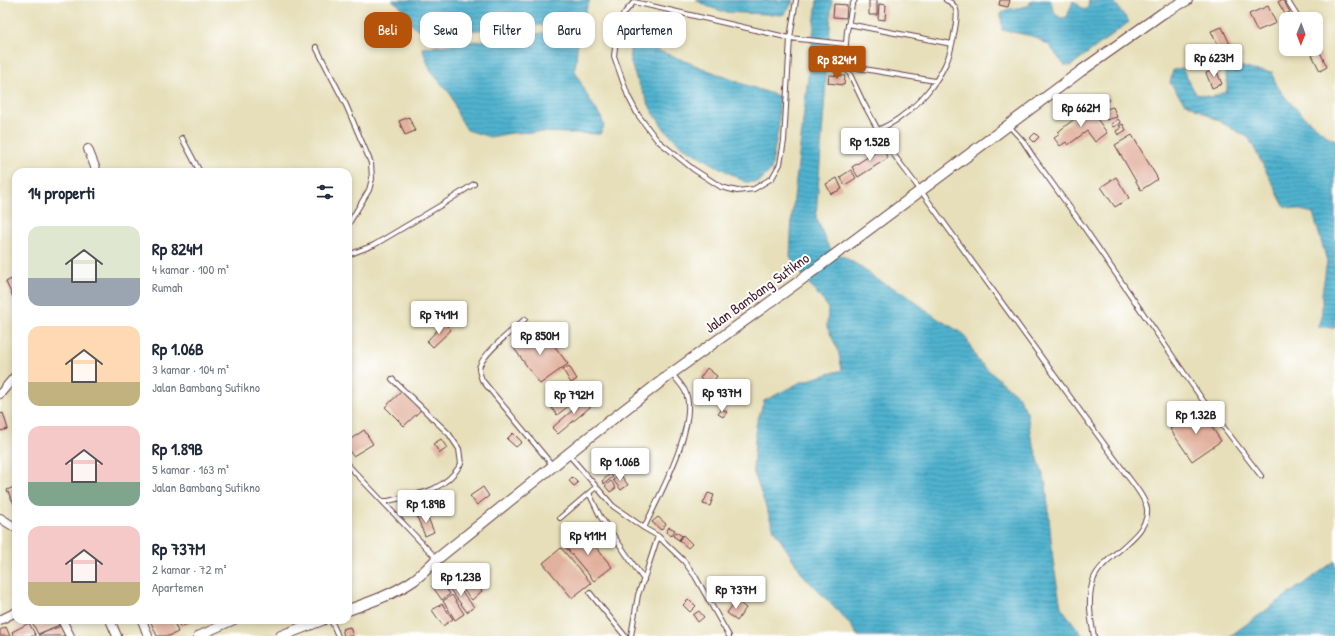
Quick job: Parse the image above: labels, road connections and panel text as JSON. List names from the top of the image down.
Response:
{
  "streets": {
    "street": ["Jalan Bambang Sutikno"]
  },
  "north": "bottom",
  "page": {
    "chip": [
      "Beli",
      "Sewa",
      "Filter",
      "Baru",
      "Apartemen"
    ],
    "price": [
      "Rp 623M",
      "Rp 824M",
      "Rp 662M",
      "Rp 1.52B",
      "Rp 741M",
      "Rp 850M",
      "Rp 937M",
      "Rp 792M",
      "Rp 1.32B",
      "Rp 1.06B",
      "Rp 1.89B",
      "Rp 411M",
      "Rp 1.23B",
      "Rp 737M"
    ],
    "heading": "14 properti",
    "list": [
      {
        "name": "Rp 824M",
        "note": "4 kamar · 100 m² · Rumah"
      },
      {
        "name": "Rp 1.06B",
        "note": "3 kamar · 104 m² · Jalan Bambang Sutikno"
      },
      {
        "name": "Rp 1.89B",
        "note": "5 kamar · 163 m² · Jalan Bambang Sutikno"
      },
      {
        "name": "Rp 737M",
        "note": "2 kamar · 72 m² · Apartemen"
      }
    ]
  }
}
